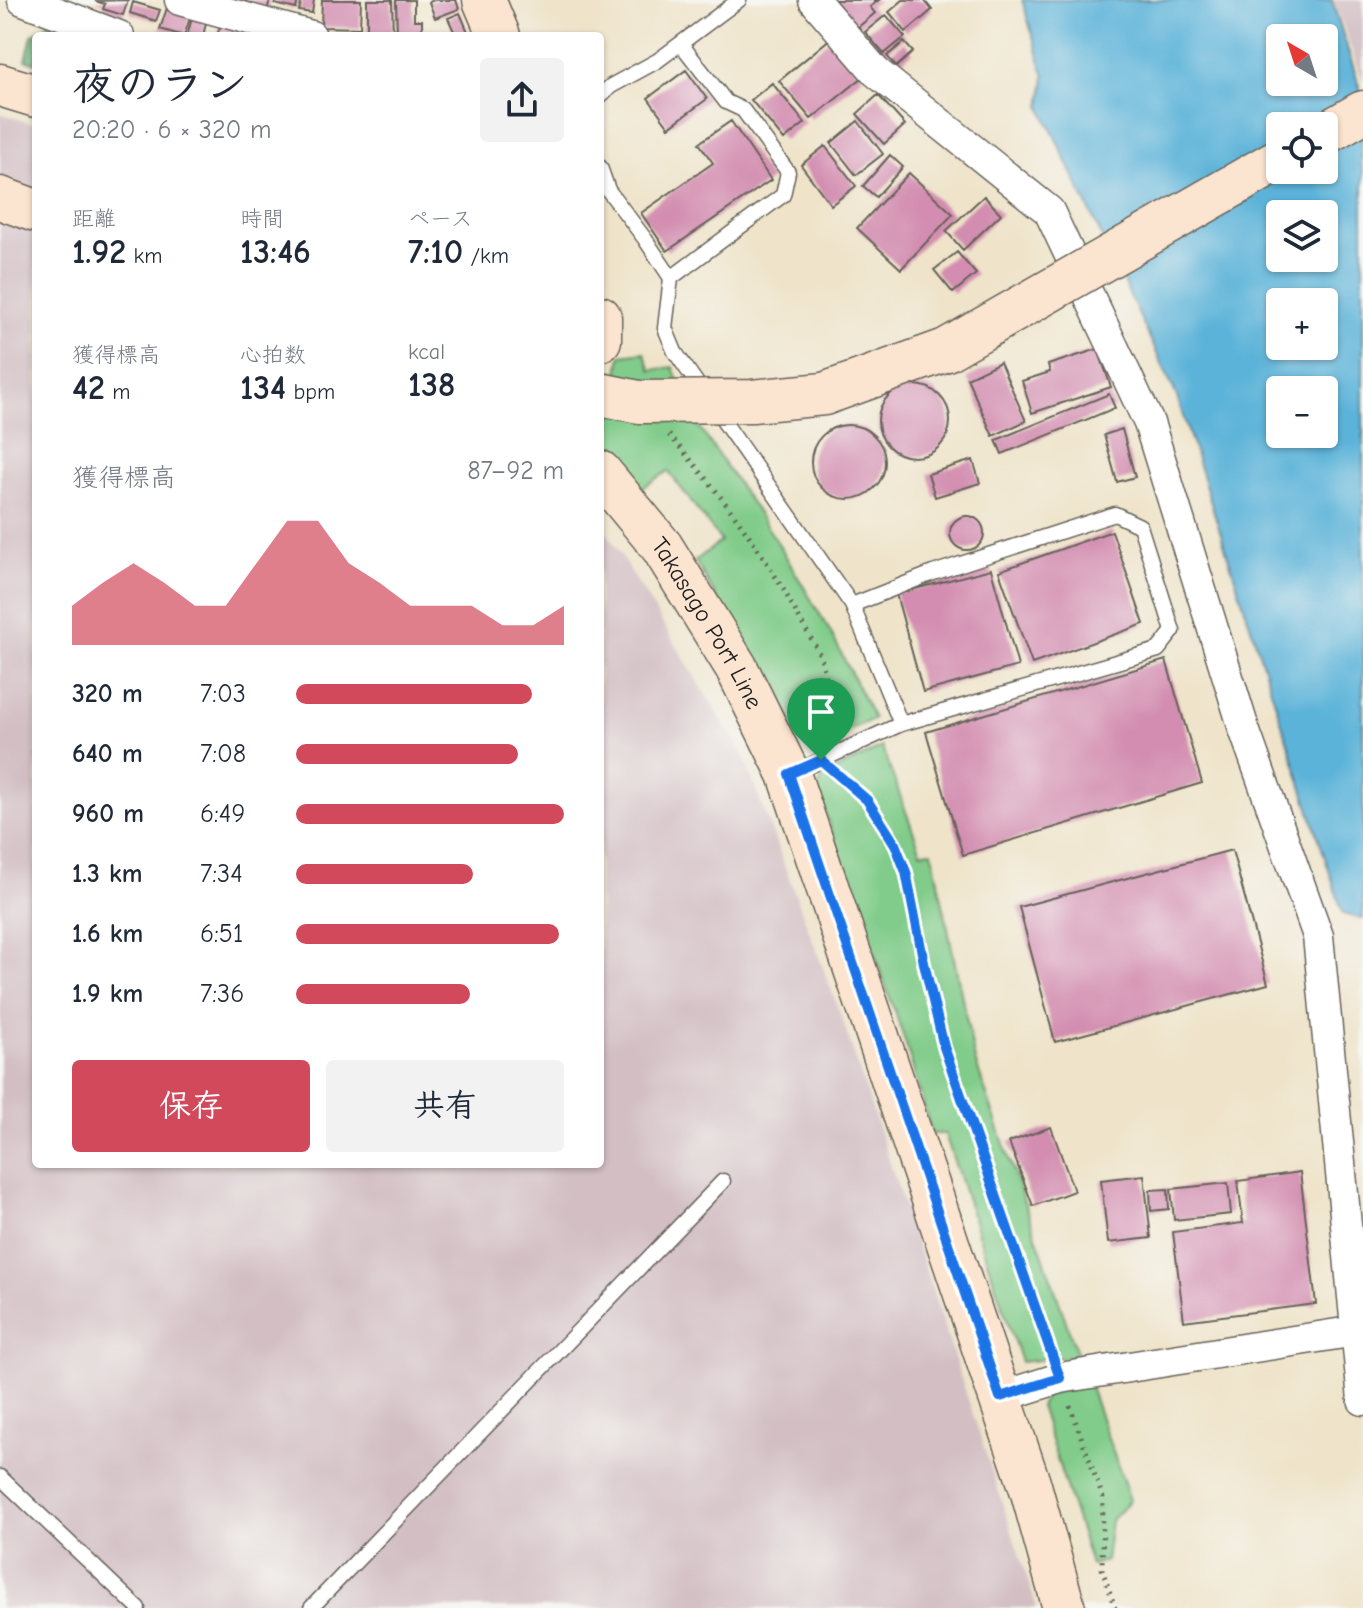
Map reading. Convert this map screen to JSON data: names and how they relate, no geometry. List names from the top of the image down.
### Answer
{
  "streets": {
    "main road": ["Takasago Port Line"]
  },
  "north": "top left",
  "page": {
    "map_buttons": ["+", "−"],
    "heading": ["夜のラン", "20:20 · 6 × 320 m"],
    "stats": [
      ["距離", "1.92 km"],
      ["時間", "13:46"],
      ["ペース", "7:10 /km"],
      ["獲得標高", "42 m"],
      ["心拍数", "134 bpm"],
      ["kcal", "138"]
    ],
    "chart": ["獲得標高", "87–92 m"],
    "list": [
      {
        "name": "320 m",
        "note": "7:03"
      },
      {
        "name": "640 m",
        "note": "7:08"
      },
      {
        "name": "960 m",
        "note": "6:49"
      },
      {
        "name": "1.3 km",
        "note": "7:34"
      },
      {
        "name": "1.6 km",
        "note": "6:51"
      },
      {
        "name": "1.9 km",
        "note": "7:36"
      }
    ],
    "buttons": ["保存", "共有"]
  }
}
